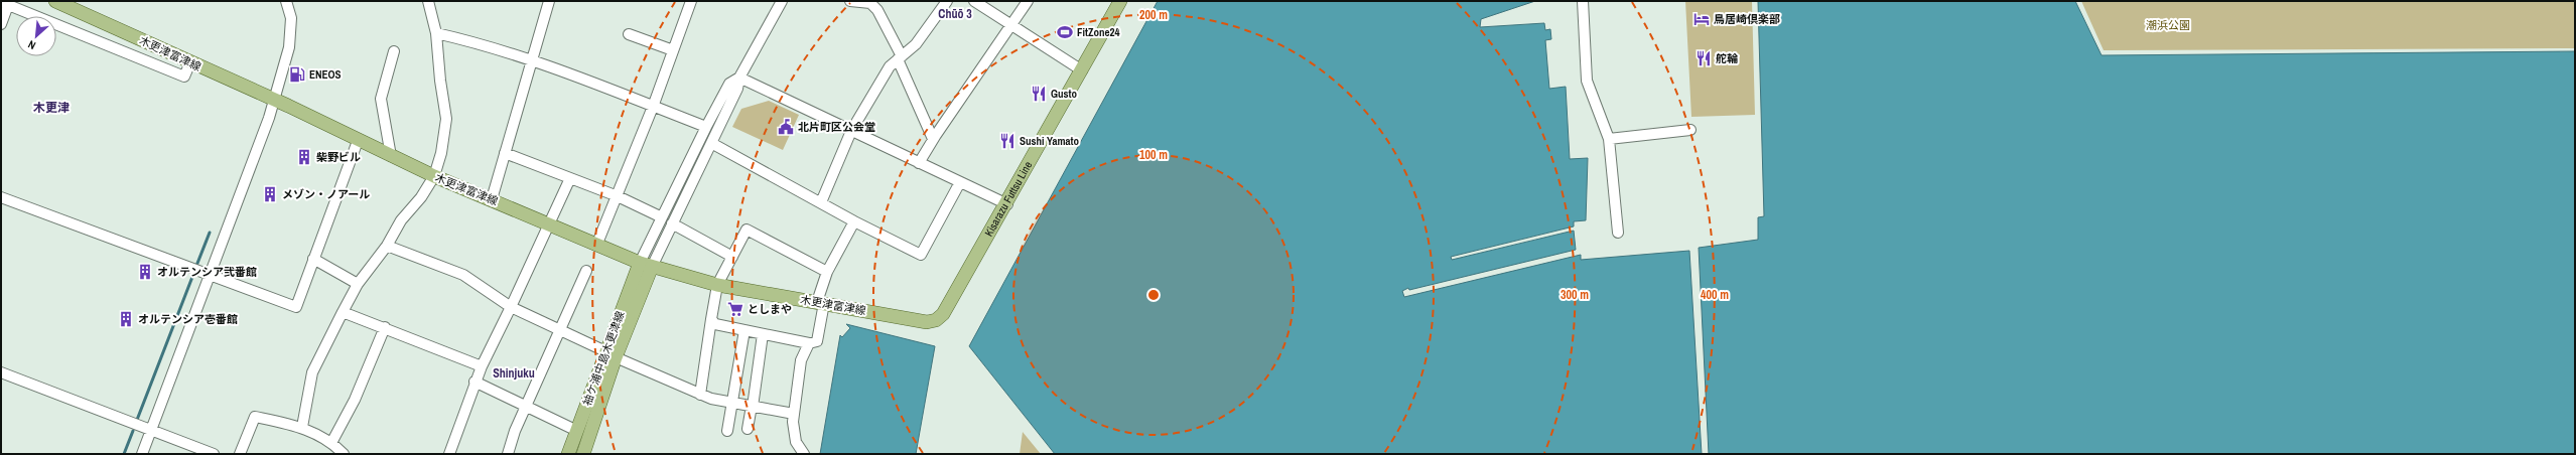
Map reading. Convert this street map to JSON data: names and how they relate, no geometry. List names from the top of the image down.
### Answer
{
  "streets": {
    "main road": ["木更津富津線", "Kisarazu Futtsu Line", "袖ケ浦中島木更津線"]
  },
  "crossings": [
    ["木更津富津線", "Kisarazu Futtsu Line"],
    ["木更津富津線", "袖ケ浦中島木更津線"]
  ],
  "districts": ["Chūō 3", "木更津", "Shinjuku"],
  "parks": ["潮浜公園"],
  "places": {
    "hotel": ["鳥居崎倶楽部"],
    "sports": ["FitZone24"],
    "restaurant": ["舵輪", "Gusto", "Sushi Yamato"],
    "fuel station": ["ENEOS"],
    "public building": ["北片町区公会堂"],
    "building": [
      "柴野ビル",
      "メゾン・ノアール",
      "オルテンシア弐番館",
      "オルテンシア壱番館"
    ],
    "supermarket": ["としまや"]
  },
  "north": "bottom left",
  "rings": [
    "200 m",
    "100 m",
    "300 m",
    "400 m"
  ]
}
